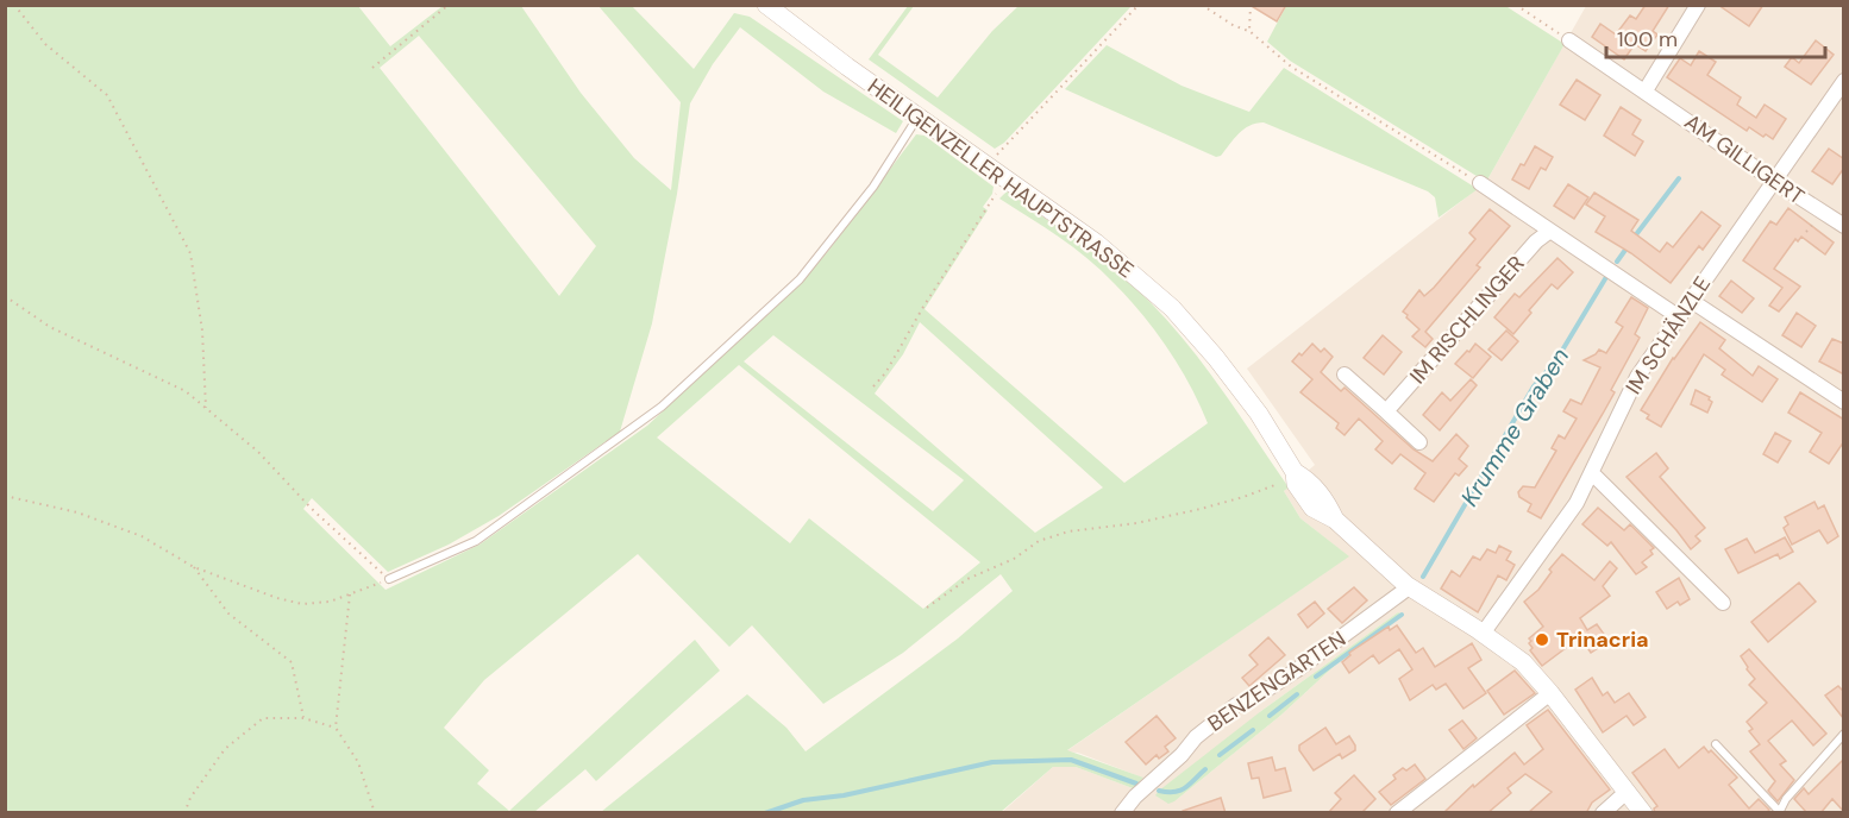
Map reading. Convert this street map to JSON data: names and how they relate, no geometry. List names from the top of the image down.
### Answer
{
  "streets": {
    "street": [
      "AM GILLIGERT",
      "HEILIGENZELLER HAUPTSTRASSE",
      "IM RISCHLINGER",
      "IM SCHÄNZLE",
      "BENZENGARTEN"
    ]
  },
  "crossings": [
    ["AM GILLIGERT", "IM SCHÄNZLE"],
    ["HEILIGENZELLER HAUPTSTRASSE", "IM SCHÄNZLE"],
    ["HEILIGENZELLER HAUPTSTRASSE", "BENZENGARTEN"]
  ],
  "water": ["Krumme Graben"],
  "places": ["Trinacria"],
  "scale_bar": "100 m"
}
